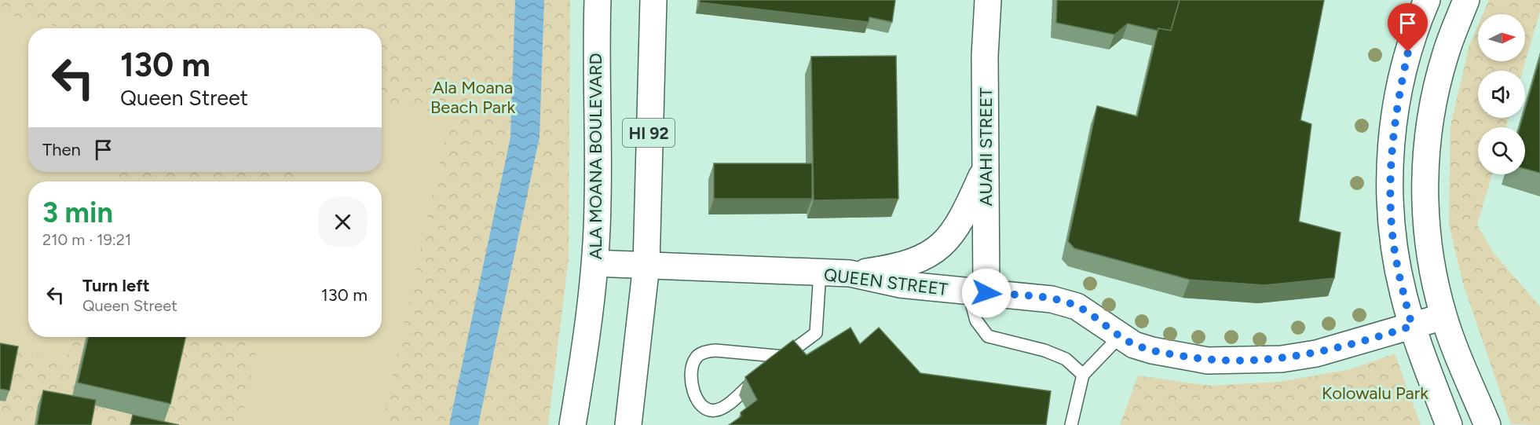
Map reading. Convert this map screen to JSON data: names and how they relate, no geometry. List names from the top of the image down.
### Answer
{
  "streets": {
    "street": [
      "HI 92",
      "AUAHI STREET",
      "ALA MOANA BOULEVARD",
      "QUEEN STREET"
    ]
  },
  "crossings": [
    ["HI 92", "QUEEN STREET"],
    ["AUAHI STREET", "QUEEN STREET"],
    ["ALA MOANA BOULEVARD", "QUEEN STREET"]
  ],
  "parks": ["Ala Moana Beach Park", "Kolowalu Park"],
  "north": "right",
  "page": {
    "turn": ["130 m", "Queen Street"],
    "then": "Then",
    "heading": ["3 min", "210 m · 19:21"],
    "list": [
      {
        "name": "Turn left",
        "note": "Queen Street",
        "value": "130 m"
      }
    ]
  }
}
